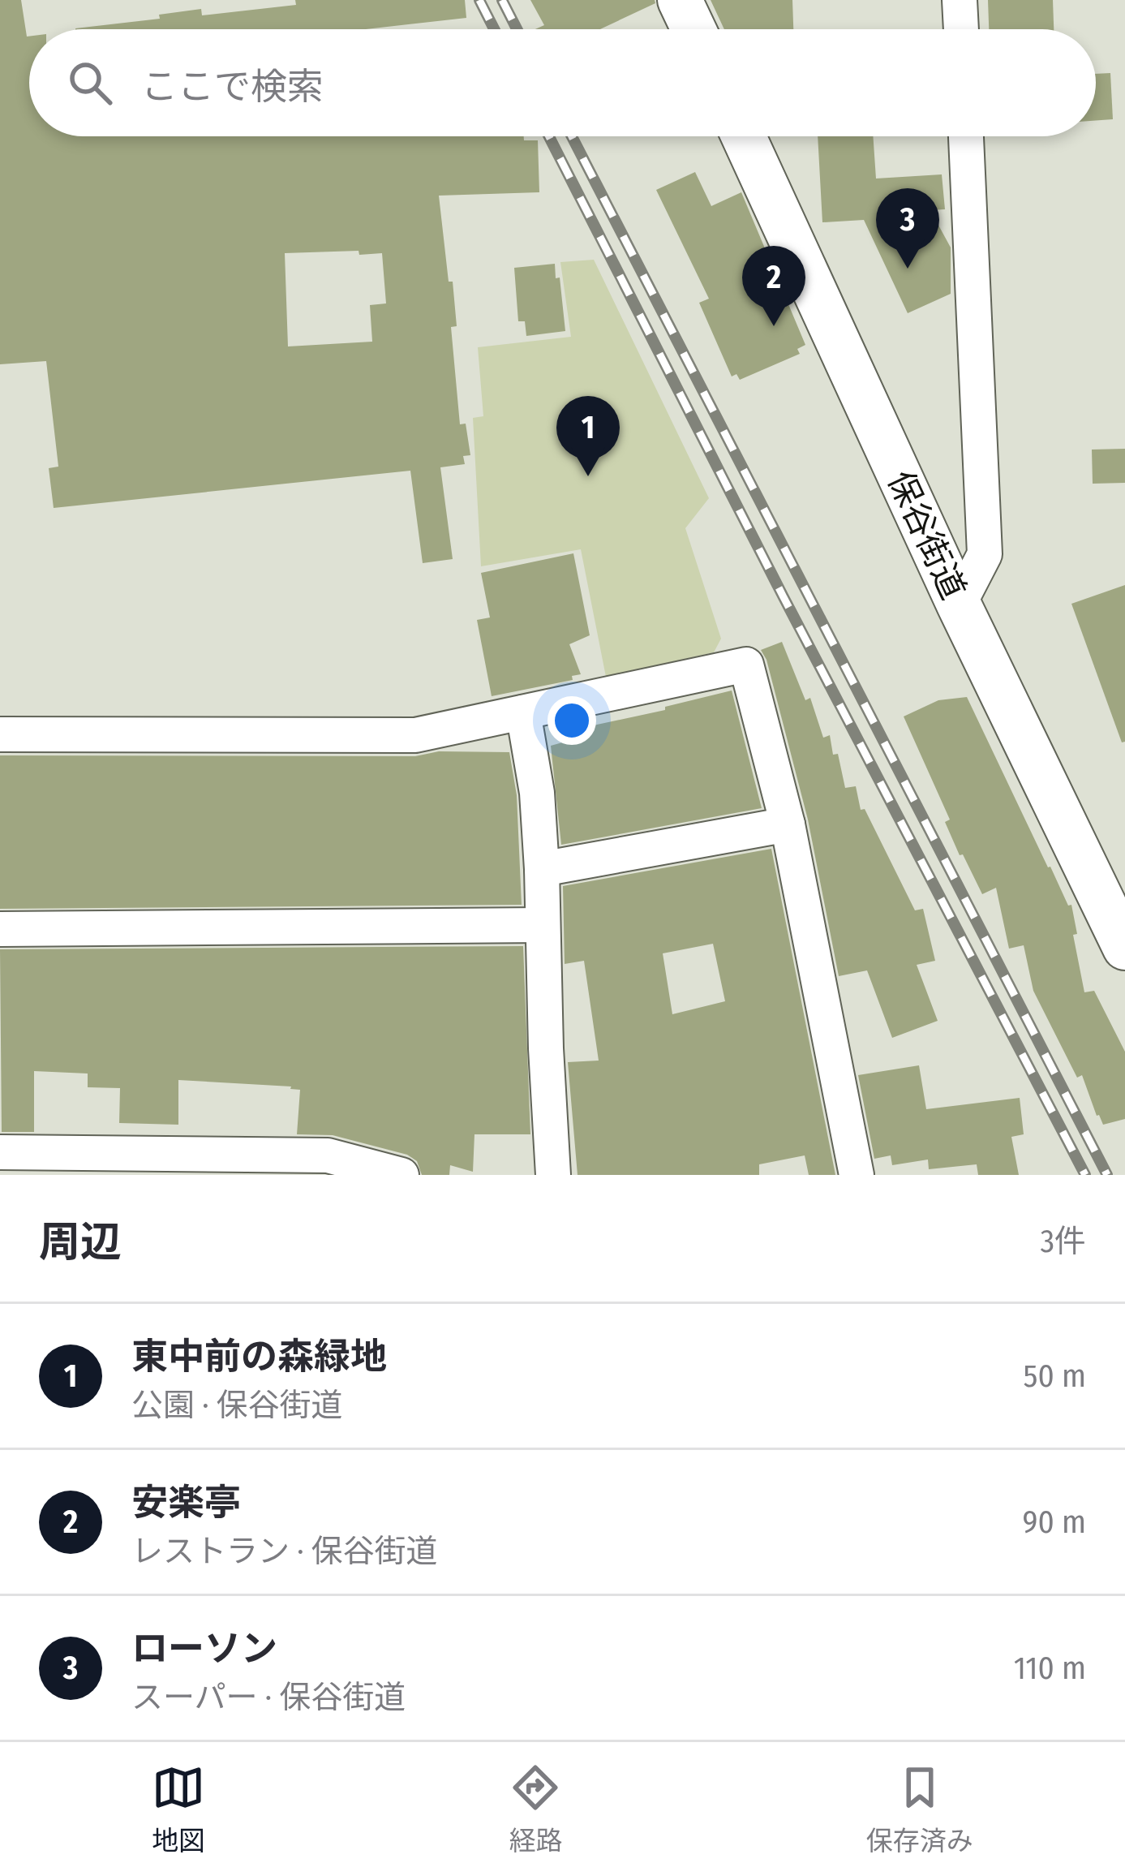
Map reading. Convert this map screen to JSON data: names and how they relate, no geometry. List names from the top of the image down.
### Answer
{
  "streets": {
    "main road": ["保谷街道"]
  },
  "page": {
    "search": "ここで検索",
    "pins": ["3", "2", "1"],
    "heading": ["周辺", "3件"],
    "list": [
      {
        "mark": "1",
        "name": "東中前の森緑地",
        "note": "公園 · 保谷街道",
        "value": "50 m"
      },
      {
        "mark": "2",
        "name": "安楽亭",
        "note": "レストラン · 保谷街道",
        "value": "90 m"
      },
      {
        "mark": "3",
        "name": "ローソン",
        "note": "スーパー · 保谷街道",
        "value": "110 m"
      }
    ],
    "nav": ["地図", "経路", "保存済み"]
  }
}
